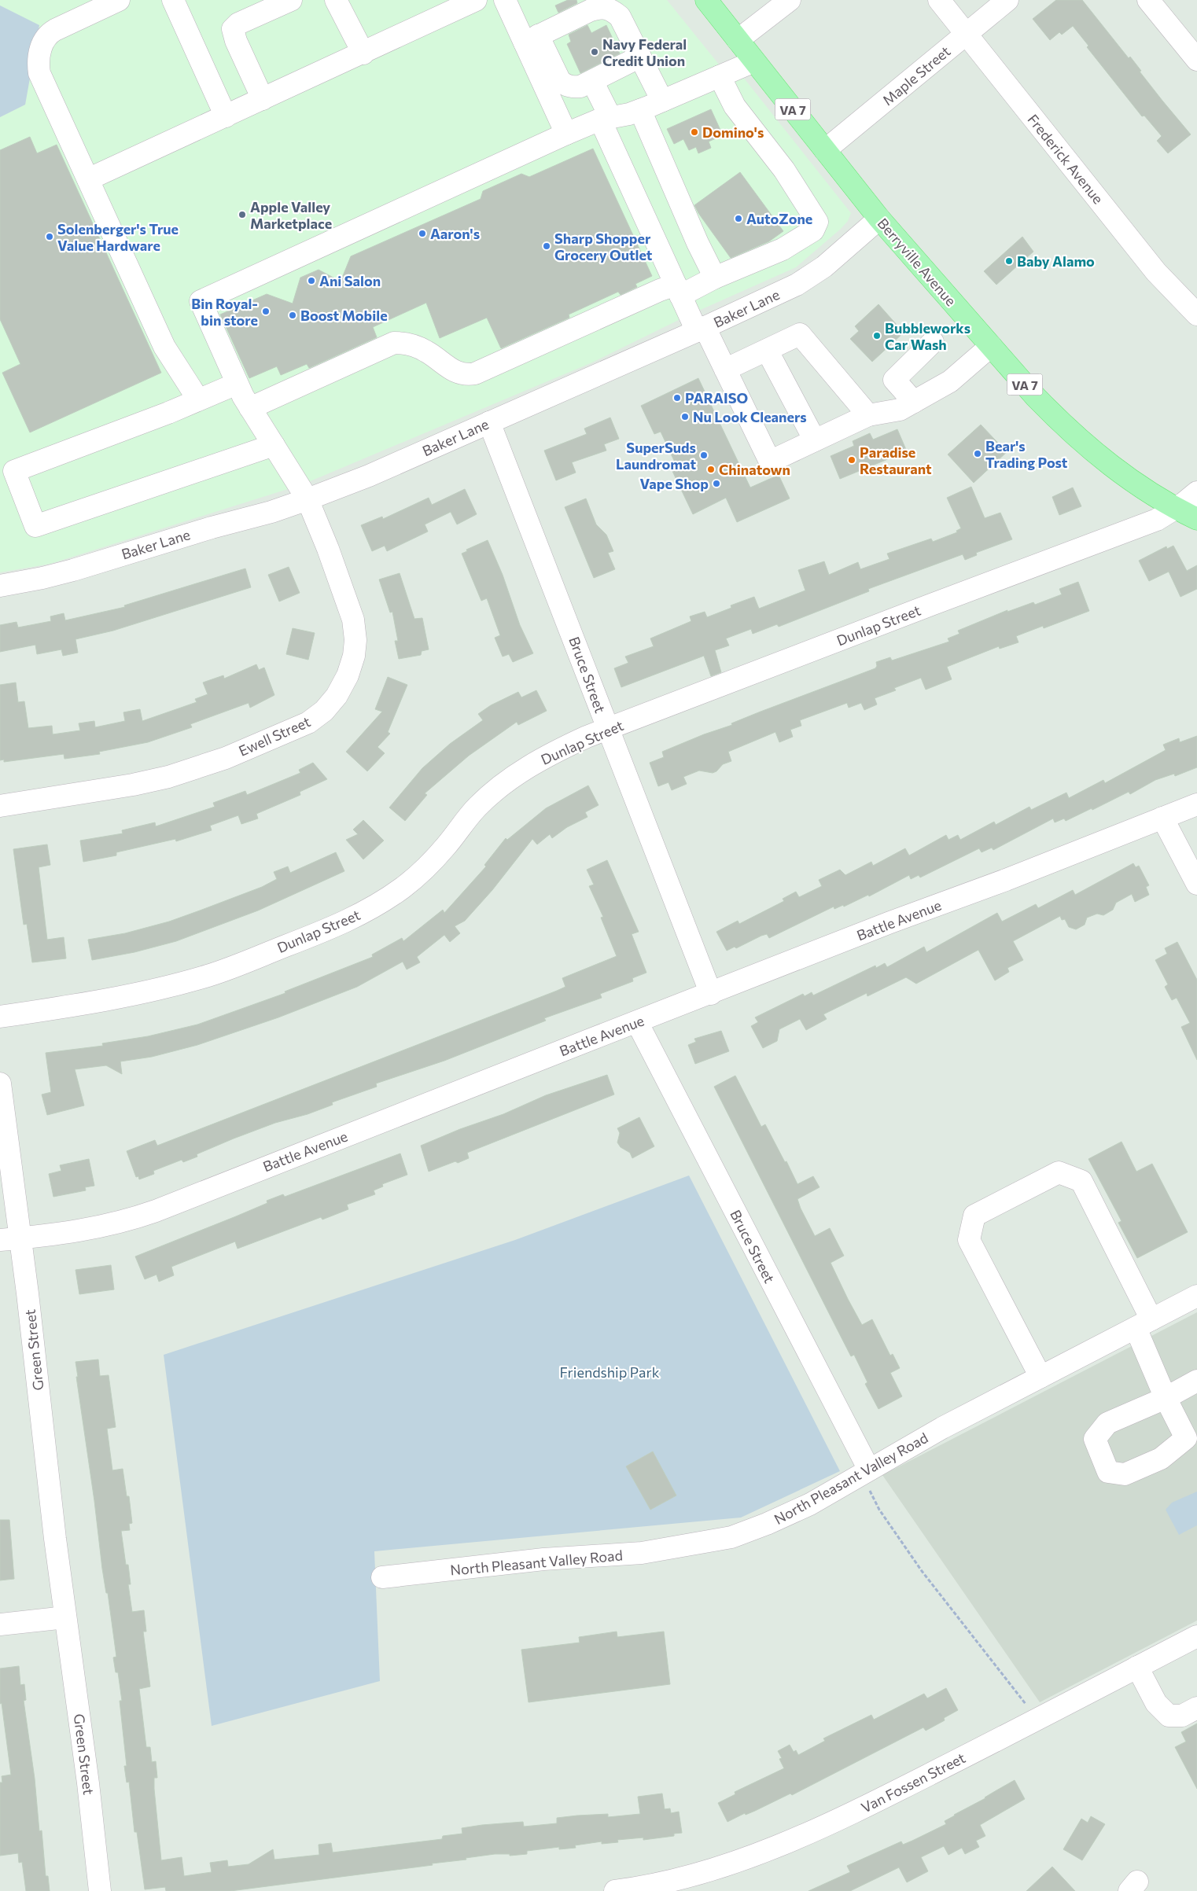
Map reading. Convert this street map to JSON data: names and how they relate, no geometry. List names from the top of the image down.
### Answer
{
  "streets": {
    "main road": ["VA 7", "Berryville Avenue"],
    "street": [
      "Maple Street",
      "Frederick Avenue",
      "Baker Lane",
      "Dunlap Street",
      "Bruce Street",
      "Ewell Street",
      "Battle Avenue",
      "Green Street",
      "North Pleasant Valley Road",
      "Van Fossen Street"
    ]
  },
  "crossings": [
    ["Maple Street", "Frederick Avenue"],
    ["Maple Street", "Berryville Avenue"],
    ["Berryville Avenue", "Baker Lane"],
    ["Berryville Avenue", "Dunlap Street"],
    ["Baker Lane", "Bruce Street"],
    ["Baker Lane", "Ewell Street"],
    ["Dunlap Street", "Bruce Street"],
    ["Bruce Street", "Battle Avenue"],
    ["Bruce Street", "North Pleasant Valley Road"],
    ["Battle Avenue", "Green Street"]
  ],
  "parks": ["Friendship Park"],
  "places": [
    "Navy Federal Credit Union",
    "Domino's",
    "Apple Valley Marketplace",
    "AutoZone",
    "Aaron's",
    "Solenberger's True Value Hardware",
    "Sharp Shopper Grocery Outlet",
    "Baby Alamo",
    "Ani Salon",
    "Bin Royal- bin store",
    "Boost Mobile",
    "Bubbleworks Car Wash",
    "PARAISO",
    "Nu Look Cleaners",
    "Bear's Trading Post",
    "SuperSuds Laundromat",
    "Paradise Restaurant",
    "Chinatown",
    "Vape Shop"
  ]
}
